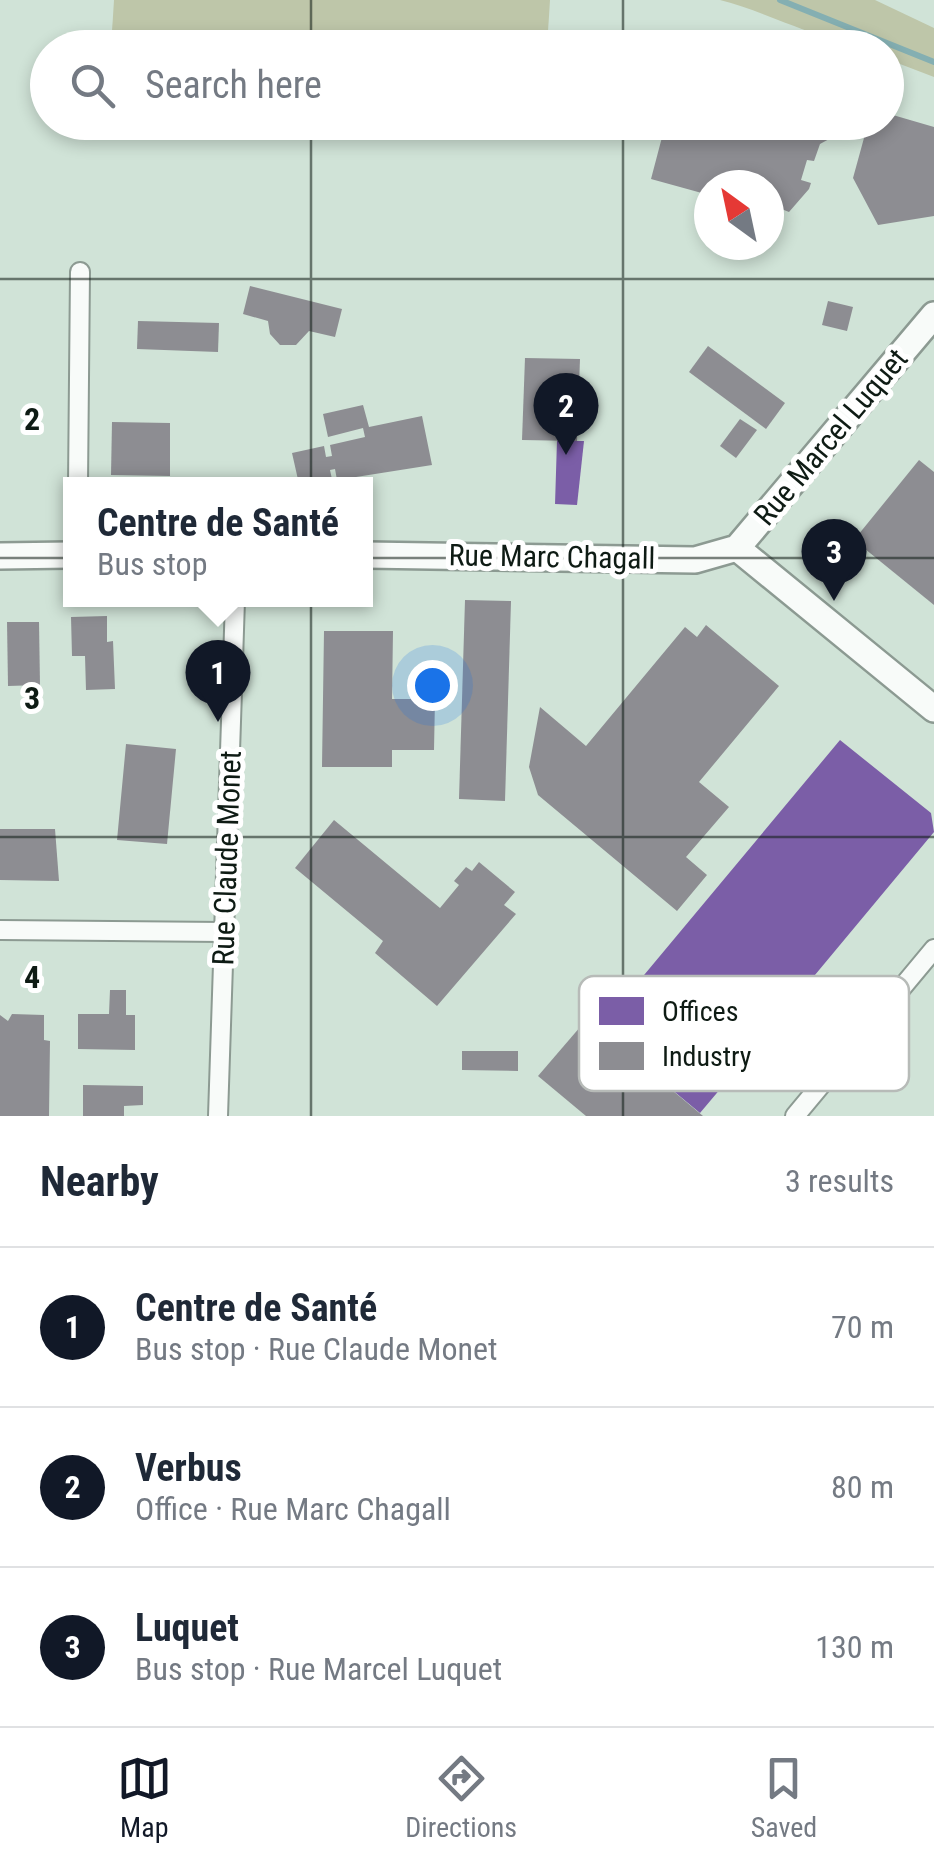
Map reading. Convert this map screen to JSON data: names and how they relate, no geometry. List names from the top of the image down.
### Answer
{
  "streets": {
    "street": ["Rue Marcel Luquet", "Rue Marc Chagall", "Rue Claude Monet"]
  },
  "crossings": [
    ["Rue Marcel Luquet", "Rue Marc Chagall"]
  ],
  "legend": ["Offices", "Industry"],
  "north": "top left",
  "page": {
    "search": "Search here",
    "pins": ["2", "3", "1"],
    "popup": ["Centre de Santé", "Bus stop"],
    "heading": ["Nearby", "3 results"],
    "list": [
      {
        "mark": "1",
        "name": "Centre de Santé",
        "note": "Bus stop · Rue Claude Monet",
        "value": "70 m"
      },
      {
        "mark": "2",
        "name": "Verbus",
        "note": "Office · Rue Marc Chagall",
        "value": "80 m"
      },
      {
        "mark": "3",
        "name": "Luquet",
        "note": "Bus stop · Rue Marcel Luquet",
        "value": "130 m"
      }
    ],
    "nav": ["Map", "Directions", "Saved"]
  },
  "grid": {
    "rows": ["2", "3", "4"]
  }
}
